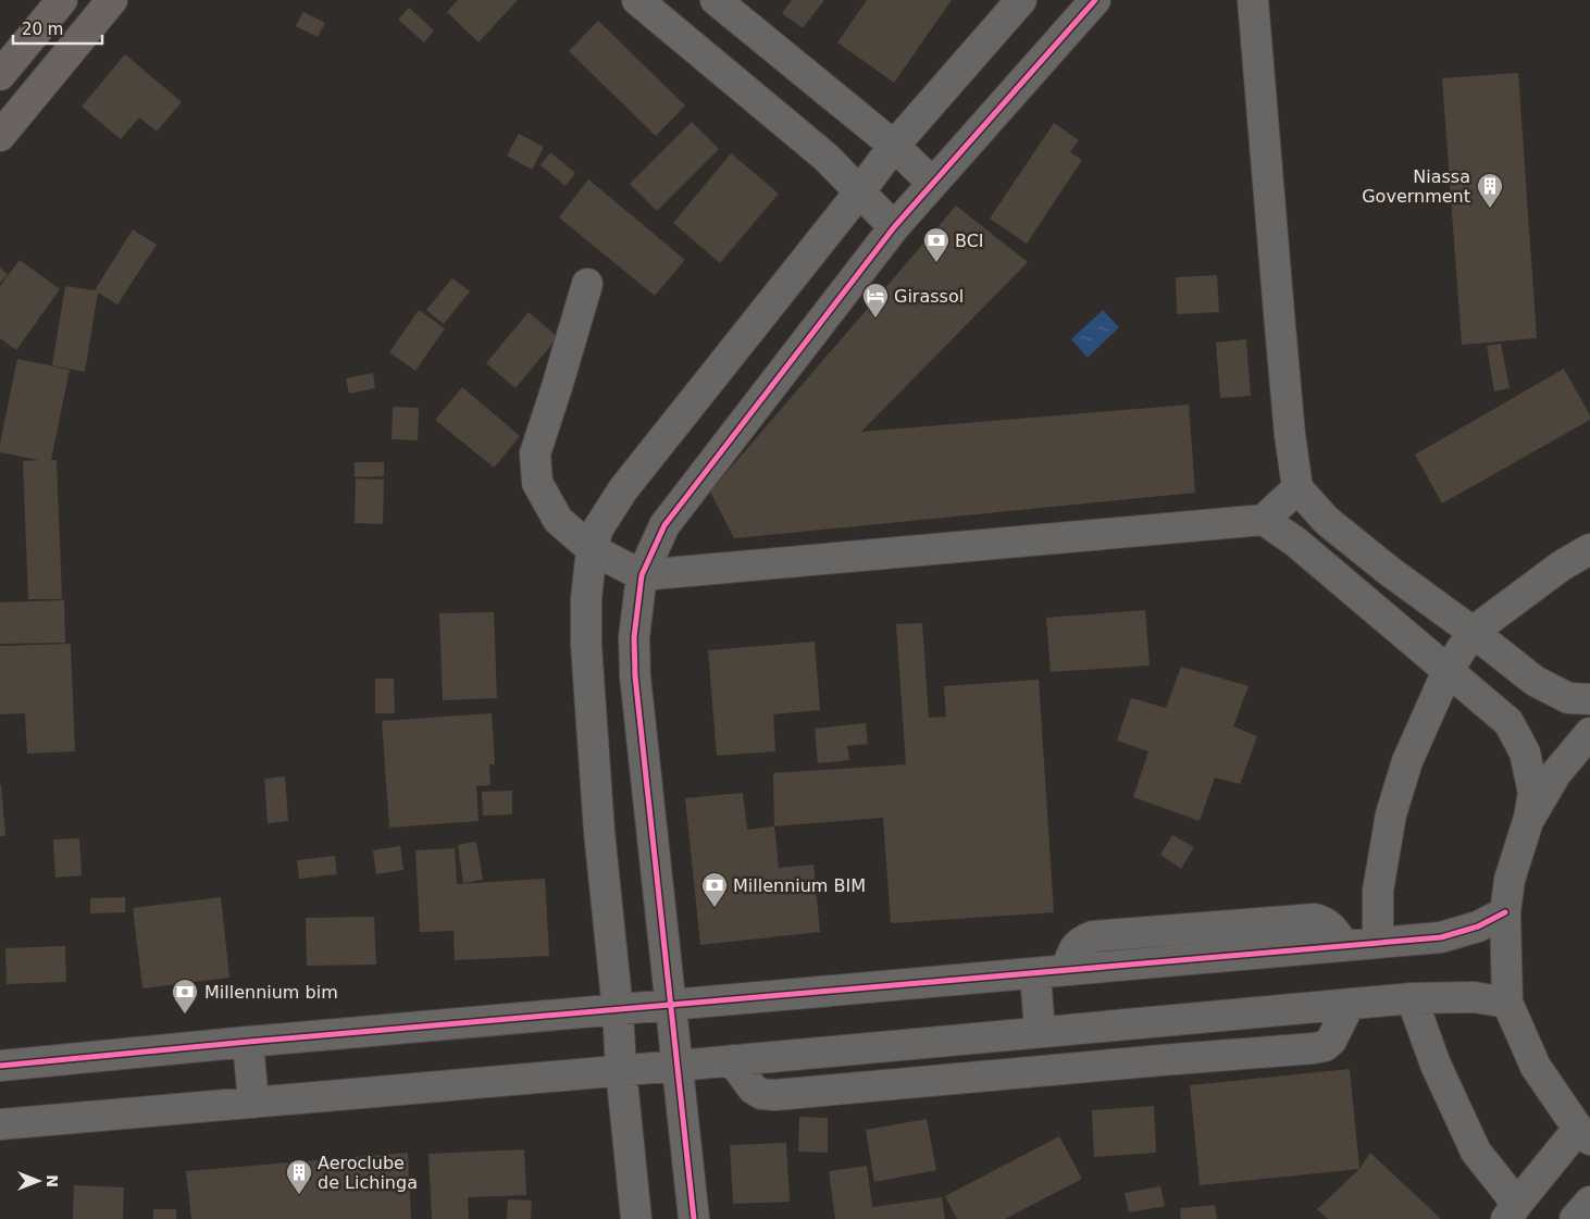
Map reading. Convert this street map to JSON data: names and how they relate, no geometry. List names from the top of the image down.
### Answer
{
  "places": {
    "building": ["Niassa Government", "Aeroclube de Lichinga"],
    "bank": ["BCI", "Millennium BIM", "Millennium bim"],
    "hotel": ["Girassol"]
  },
  "scale_bar": "20 m",
  "north": "right"
}
